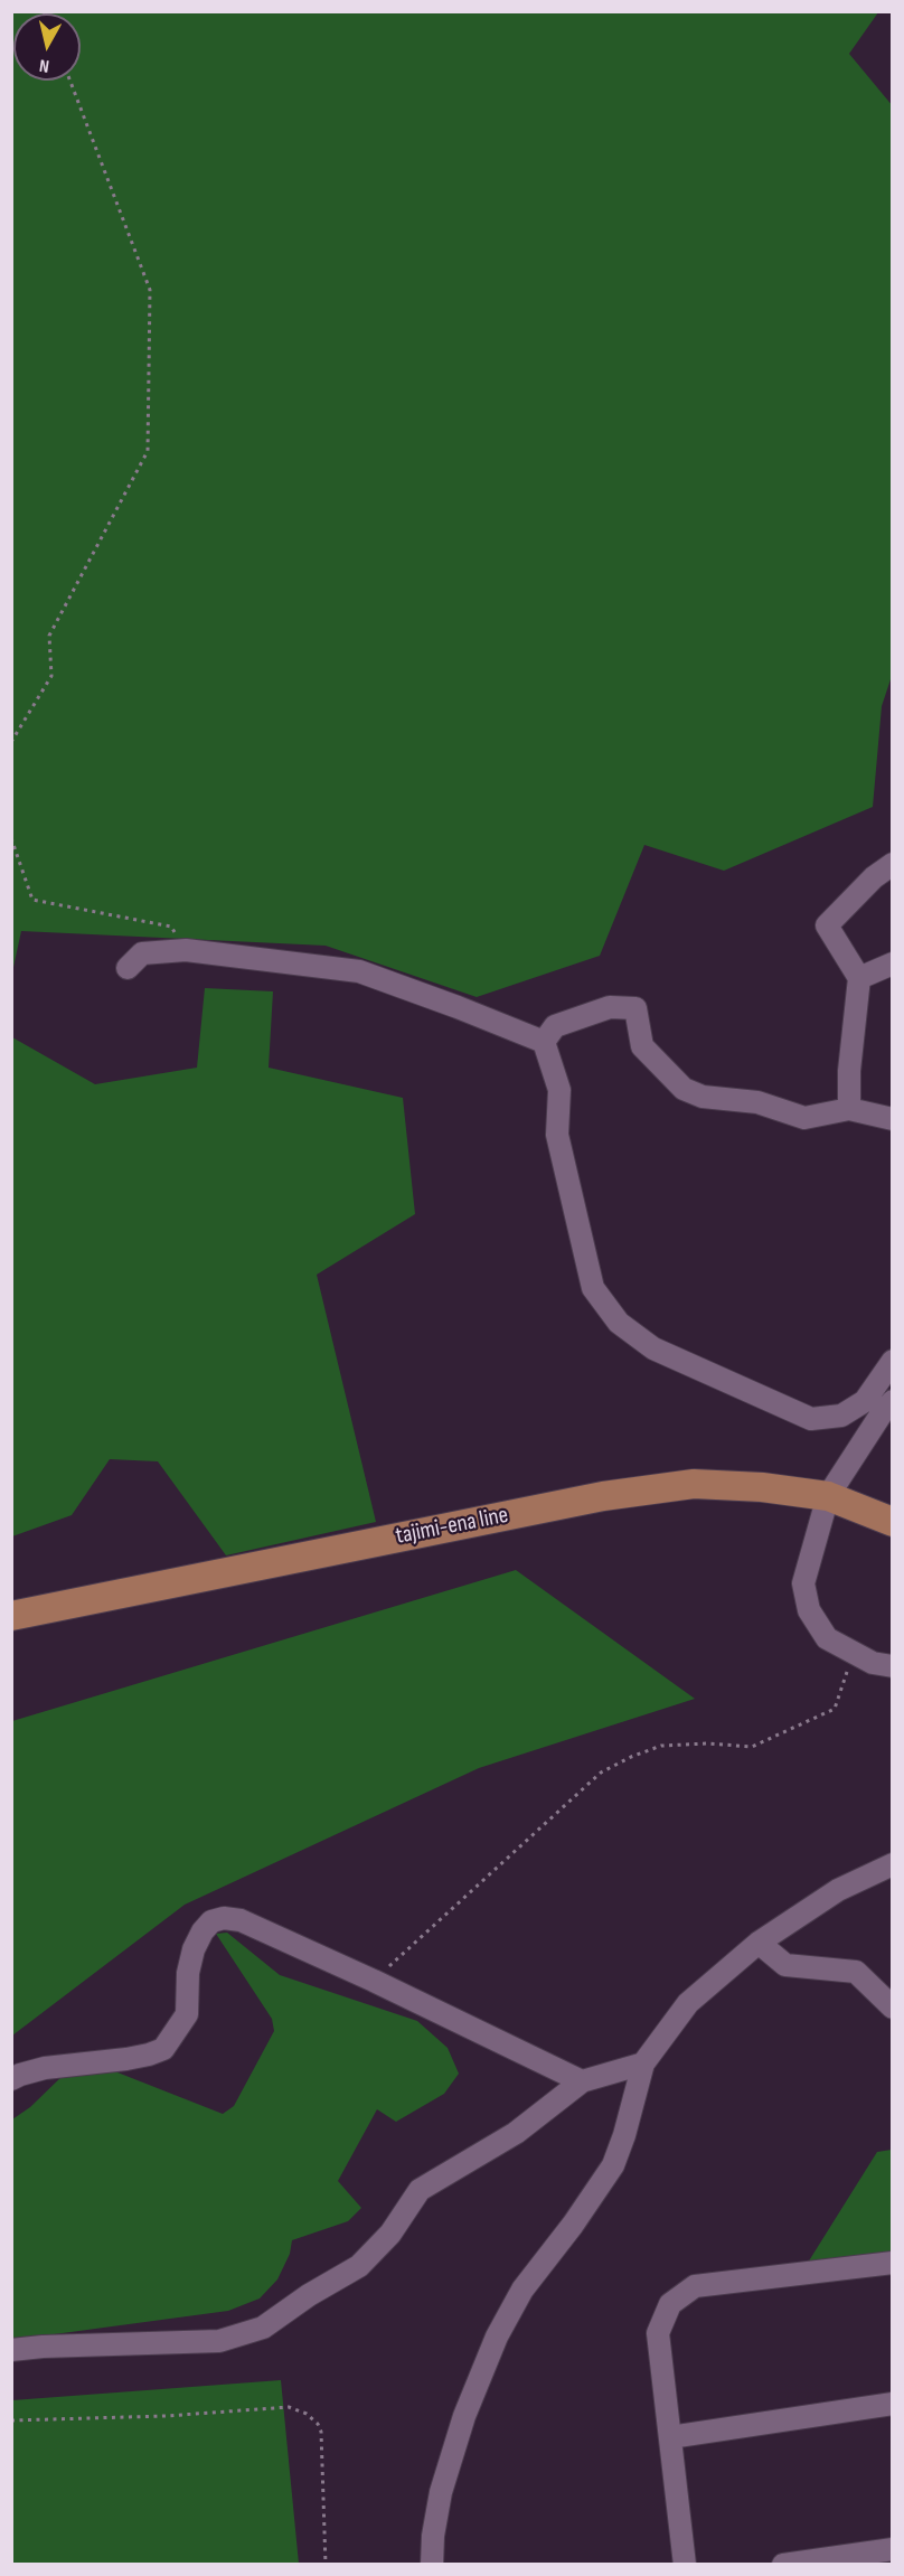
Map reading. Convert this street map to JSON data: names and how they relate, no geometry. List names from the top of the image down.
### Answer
{
  "streets": {
    "main road": ["tajimi-ena line"]
  },
  "north": "bottom"
}
